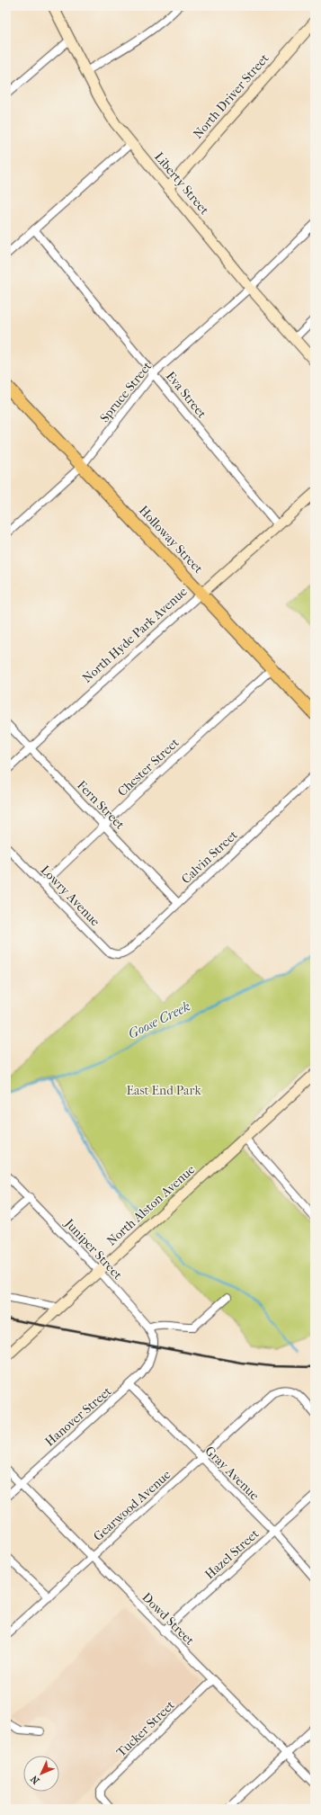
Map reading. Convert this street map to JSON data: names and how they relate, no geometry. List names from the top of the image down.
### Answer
{
  "streets": {
    "main road": ["Holloway Street"],
    "street": [
      "North Driver Street",
      "Liberty Street",
      "Spruce Street",
      "Eva Street",
      "North Hyde Park Avenue",
      "Chester Street",
      "Fern Street",
      "Calvin Street",
      "Lowry Avenue",
      "North Alston Avenue",
      "Juniper Street",
      "Hanover Street",
      "Gray Avenue",
      "Gearwood Avenue",
      "Hazel Street",
      "Dowd Street",
      "Tucker Street"
    ]
  },
  "crossings": [
    ["North Driver Street", "Liberty Street"],
    ["Liberty Street", "Spruce Street"],
    ["Spruce Street", "Eva Street"],
    ["Spruce Street", "Holloway Street"],
    ["Eva Street", "North Hyde Park Avenue"],
    ["Holloway Street", "North Hyde Park Avenue"],
    ["Holloway Street", "Chester Street"],
    ["North Hyde Park Avenue", "Fern Street"],
    ["Chester Street", "Fern Street"],
    ["Chester Street", "Lowry Avenue"],
    ["Fern Street", "Calvin Street"],
    ["Calvin Street", "Lowry Avenue"],
    ["North Alston Avenue", "Juniper Street"],
    ["Juniper Street", "Hanover Street"],
    ["Hanover Street", "Gray Avenue"],
    ["Hanover Street", "Dowd Street"],
    ["Gray Avenue", "Gearwood Avenue"],
    ["Gray Avenue", "Hazel Street"],
    ["Gearwood Avenue", "Dowd Street"],
    ["Hazel Street", "Dowd Street"],
    ["Dowd Street", "Tucker Street"]
  ],
  "water": ["Goose Creek"],
  "parks": ["East End Park"],
  "north": "bottom left"
}
